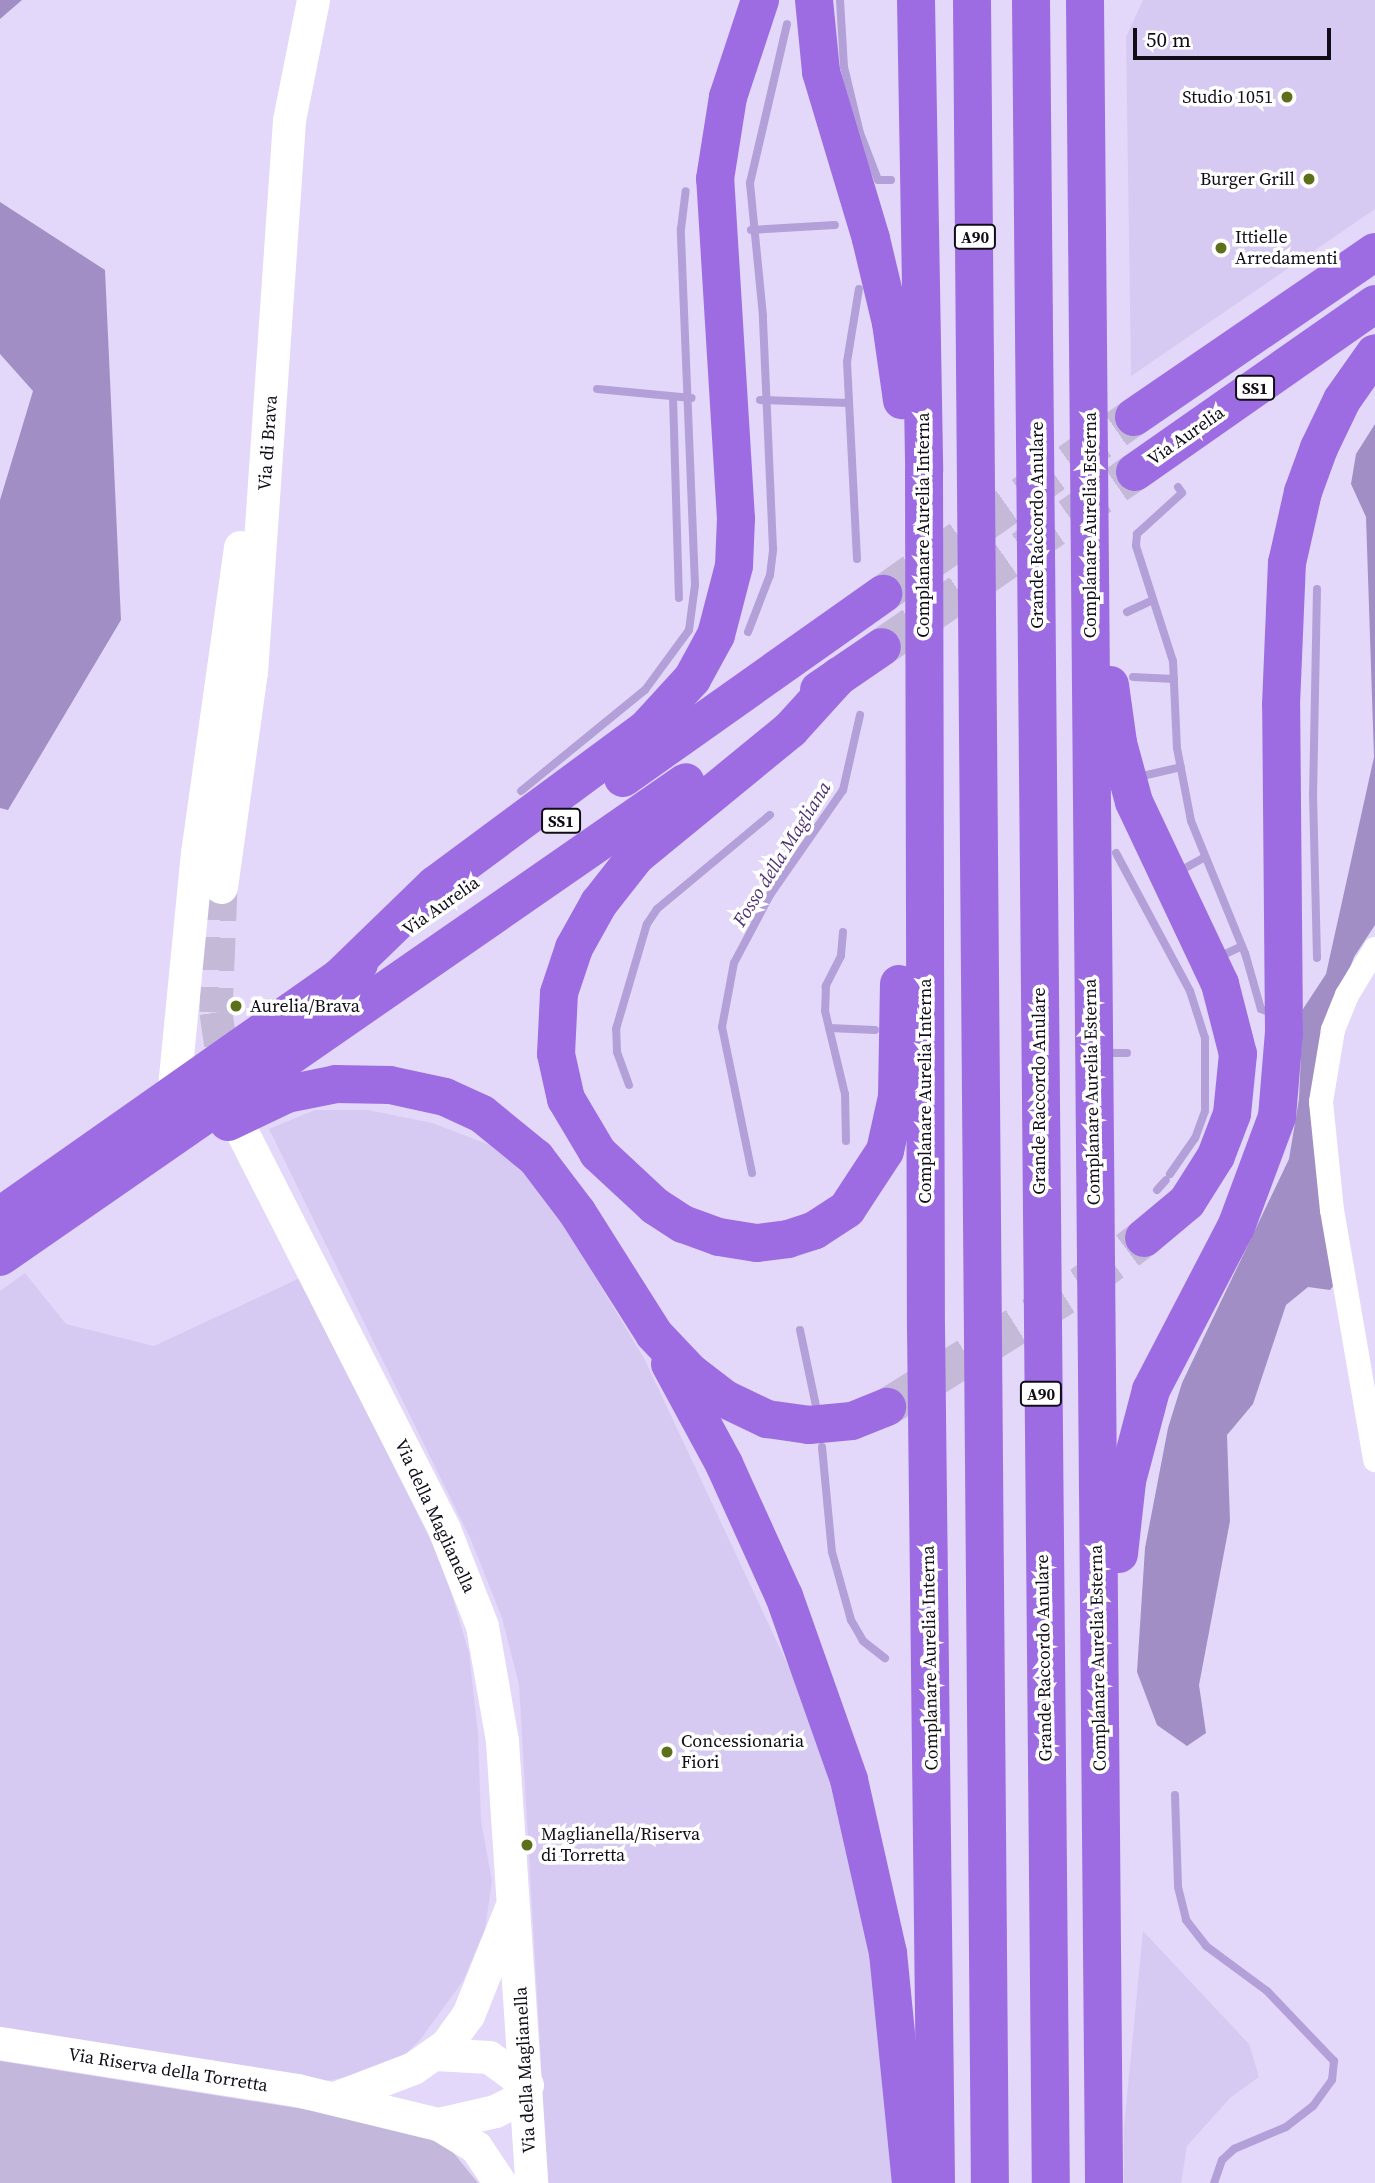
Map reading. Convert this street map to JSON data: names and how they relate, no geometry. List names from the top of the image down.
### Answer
{
  "streets": {
    "highway": [
      "A90",
      "SS1",
      "Via Aurelia",
      "Complanare Aurelia Interna",
      "Grande Raccordo Anulare",
      "Complanare Aurelia Esterna"
    ],
    "street": ["Via di Brava", "Via della Maglianella", "Via Riserva della Torretta"]
  },
  "crossings": [
    ["SS1", "Via Aurelia"]
  ],
  "water": ["Fosso della Magliana"],
  "places": [
    "Studio 1051",
    "Burger Grill",
    "Ittielle Arredamenti",
    "Aurelia/Brava",
    "Concessionaria Fiori",
    "Maglianella/Riserva di Torretta"
  ],
  "scale_bar": "50 m"
}
